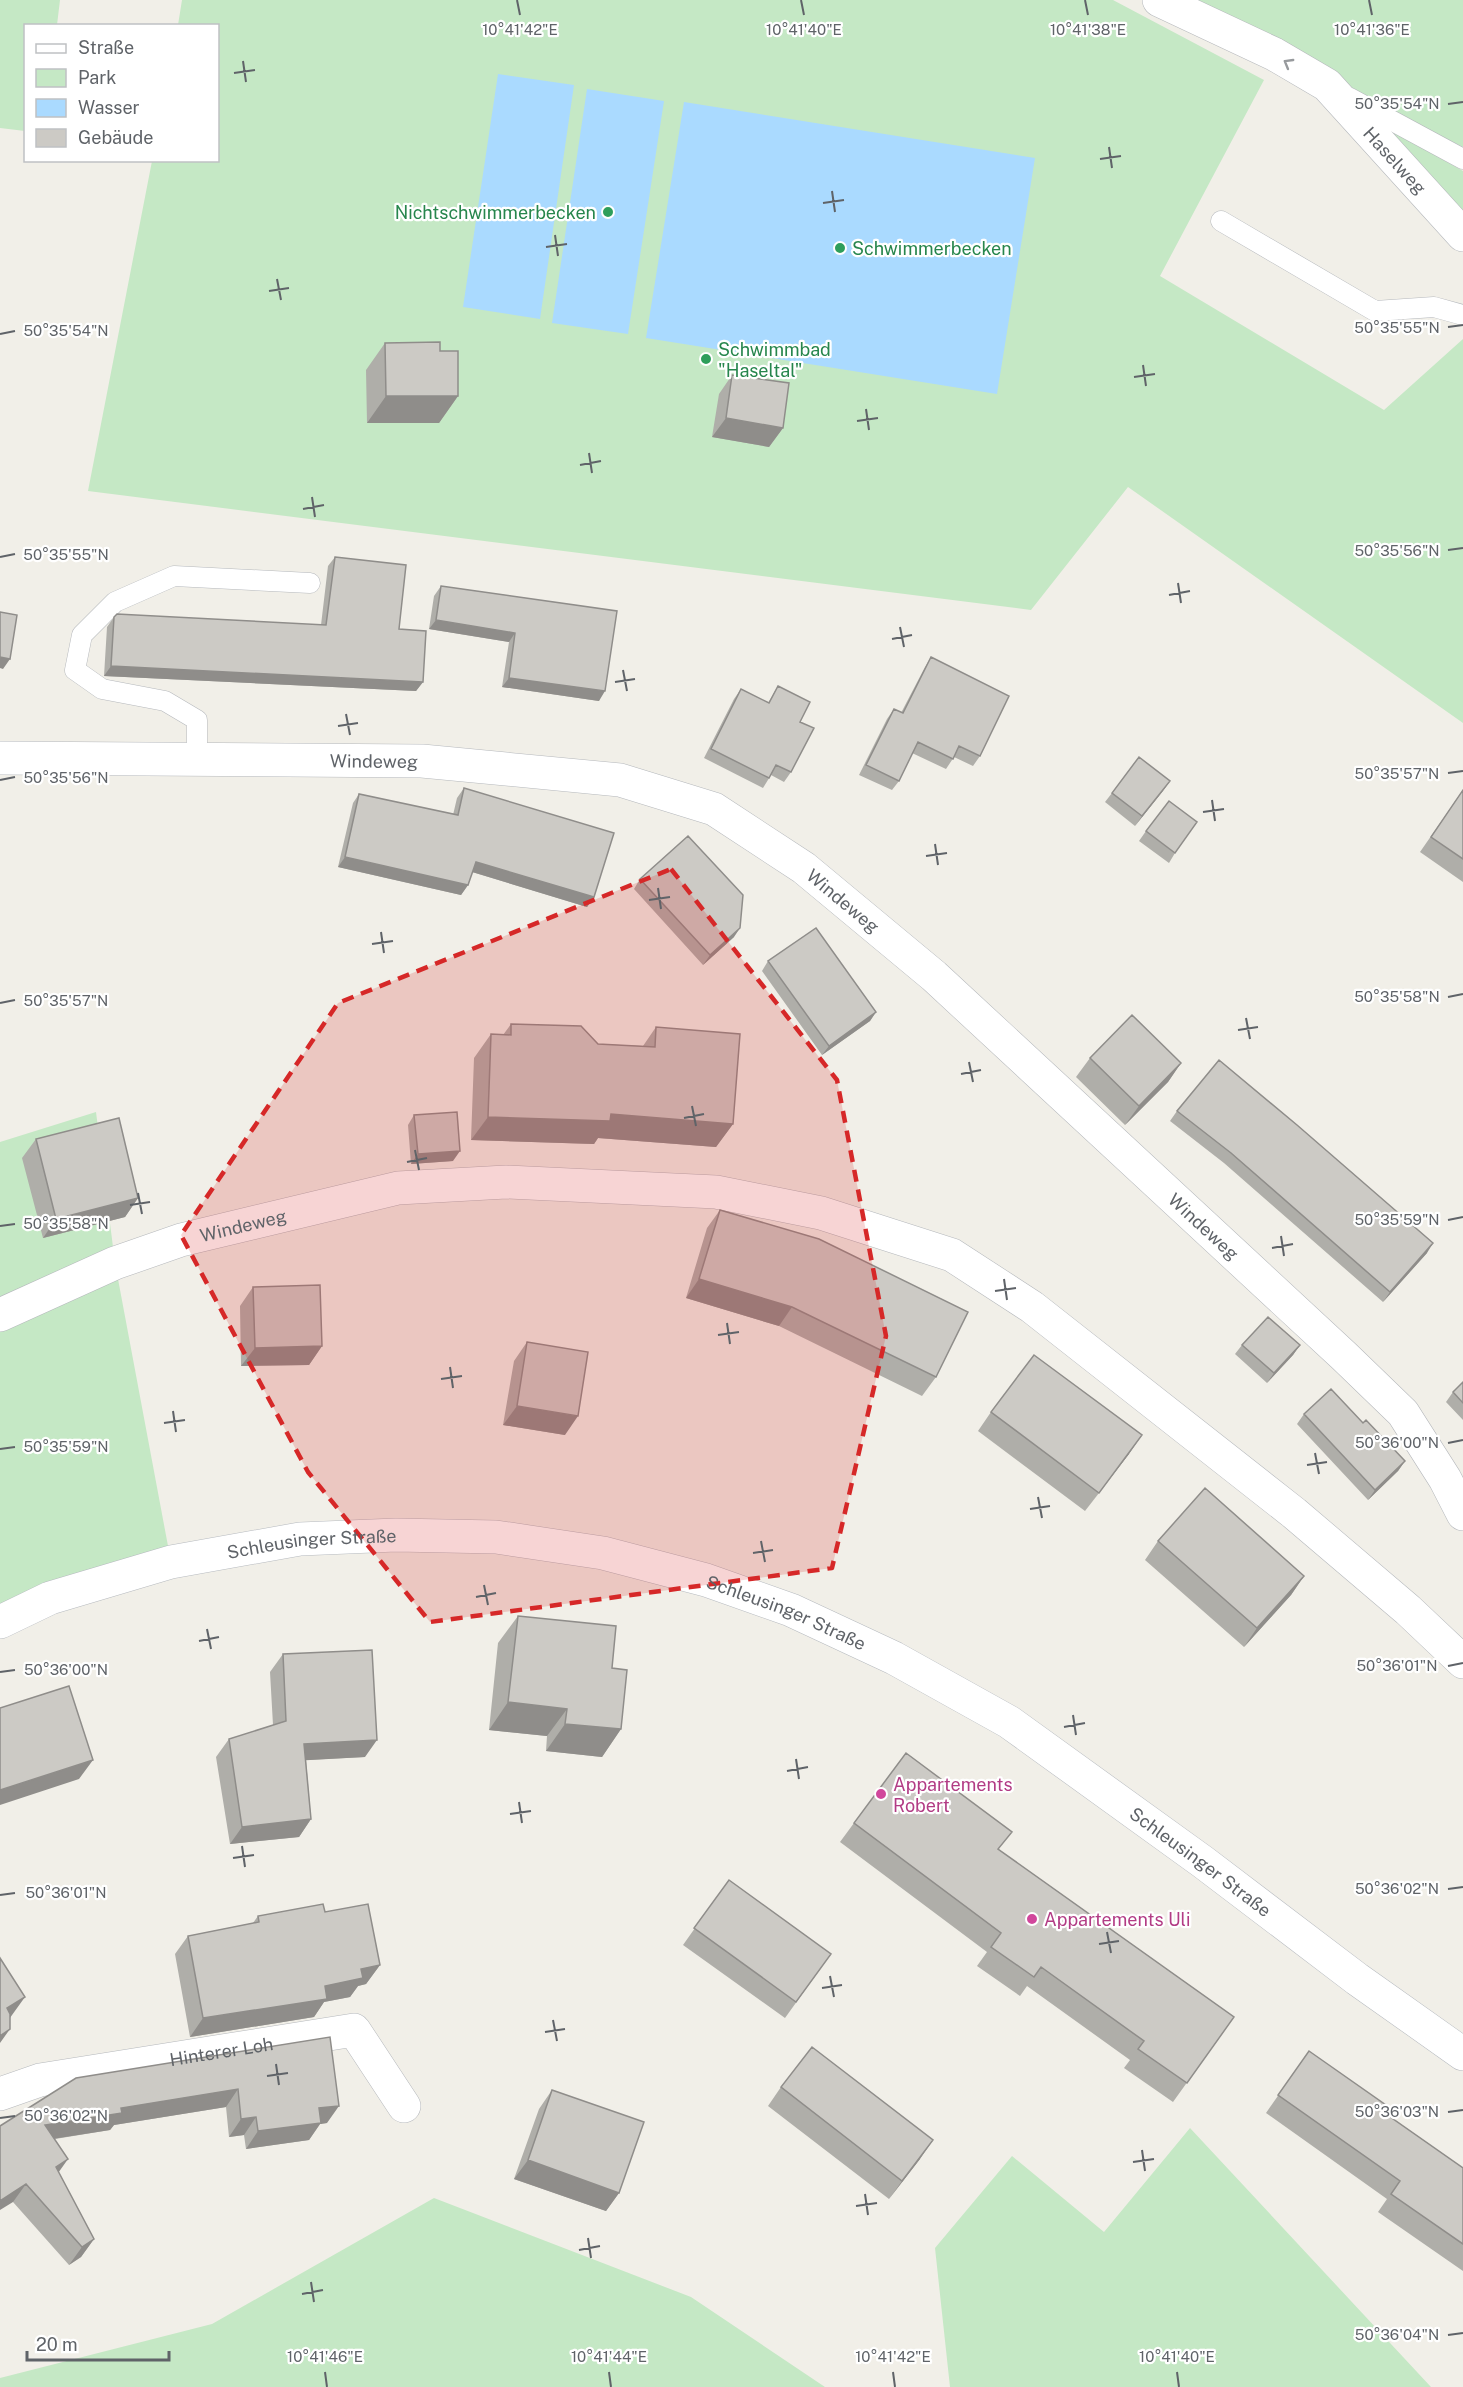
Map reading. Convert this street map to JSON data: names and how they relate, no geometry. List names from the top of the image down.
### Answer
{
  "streets": {
    "street": [
      "Haselweg",
      "Windeweg",
      "Schleusinger Straße",
      "Hinterer Loh"
    ]
  },
  "places": [
    "Nichtschwimmerbecken",
    "Schwimmerbecken",
    "Schwimmbad \"Haseltal\"",
    "Appartements Robert",
    "Appartements Uli"
  ],
  "legend": [
    "Straße",
    "Park",
    "Wasser",
    "Gebäude"
  ],
  "scale_bar": "20 m",
  "coordinates": [
    "10°41'38\"E",
    "10°41'36\"E",
    "10°41'42\"E",
    "10°41'40\"E",
    "50°35'54\"N",
    "50°35'55\"N",
    "50°35'56\"N",
    "50°35'57\"N",
    "50°35'58\"N",
    "50°35'59\"N",
    "50°36'00\"N",
    "50°36'01\"N",
    "50°36'02\"N",
    "50°36'03\"N",
    "50°36'04\"N",
    "10°41'46\"E",
    "10°41'44\"E"
  ]
}
